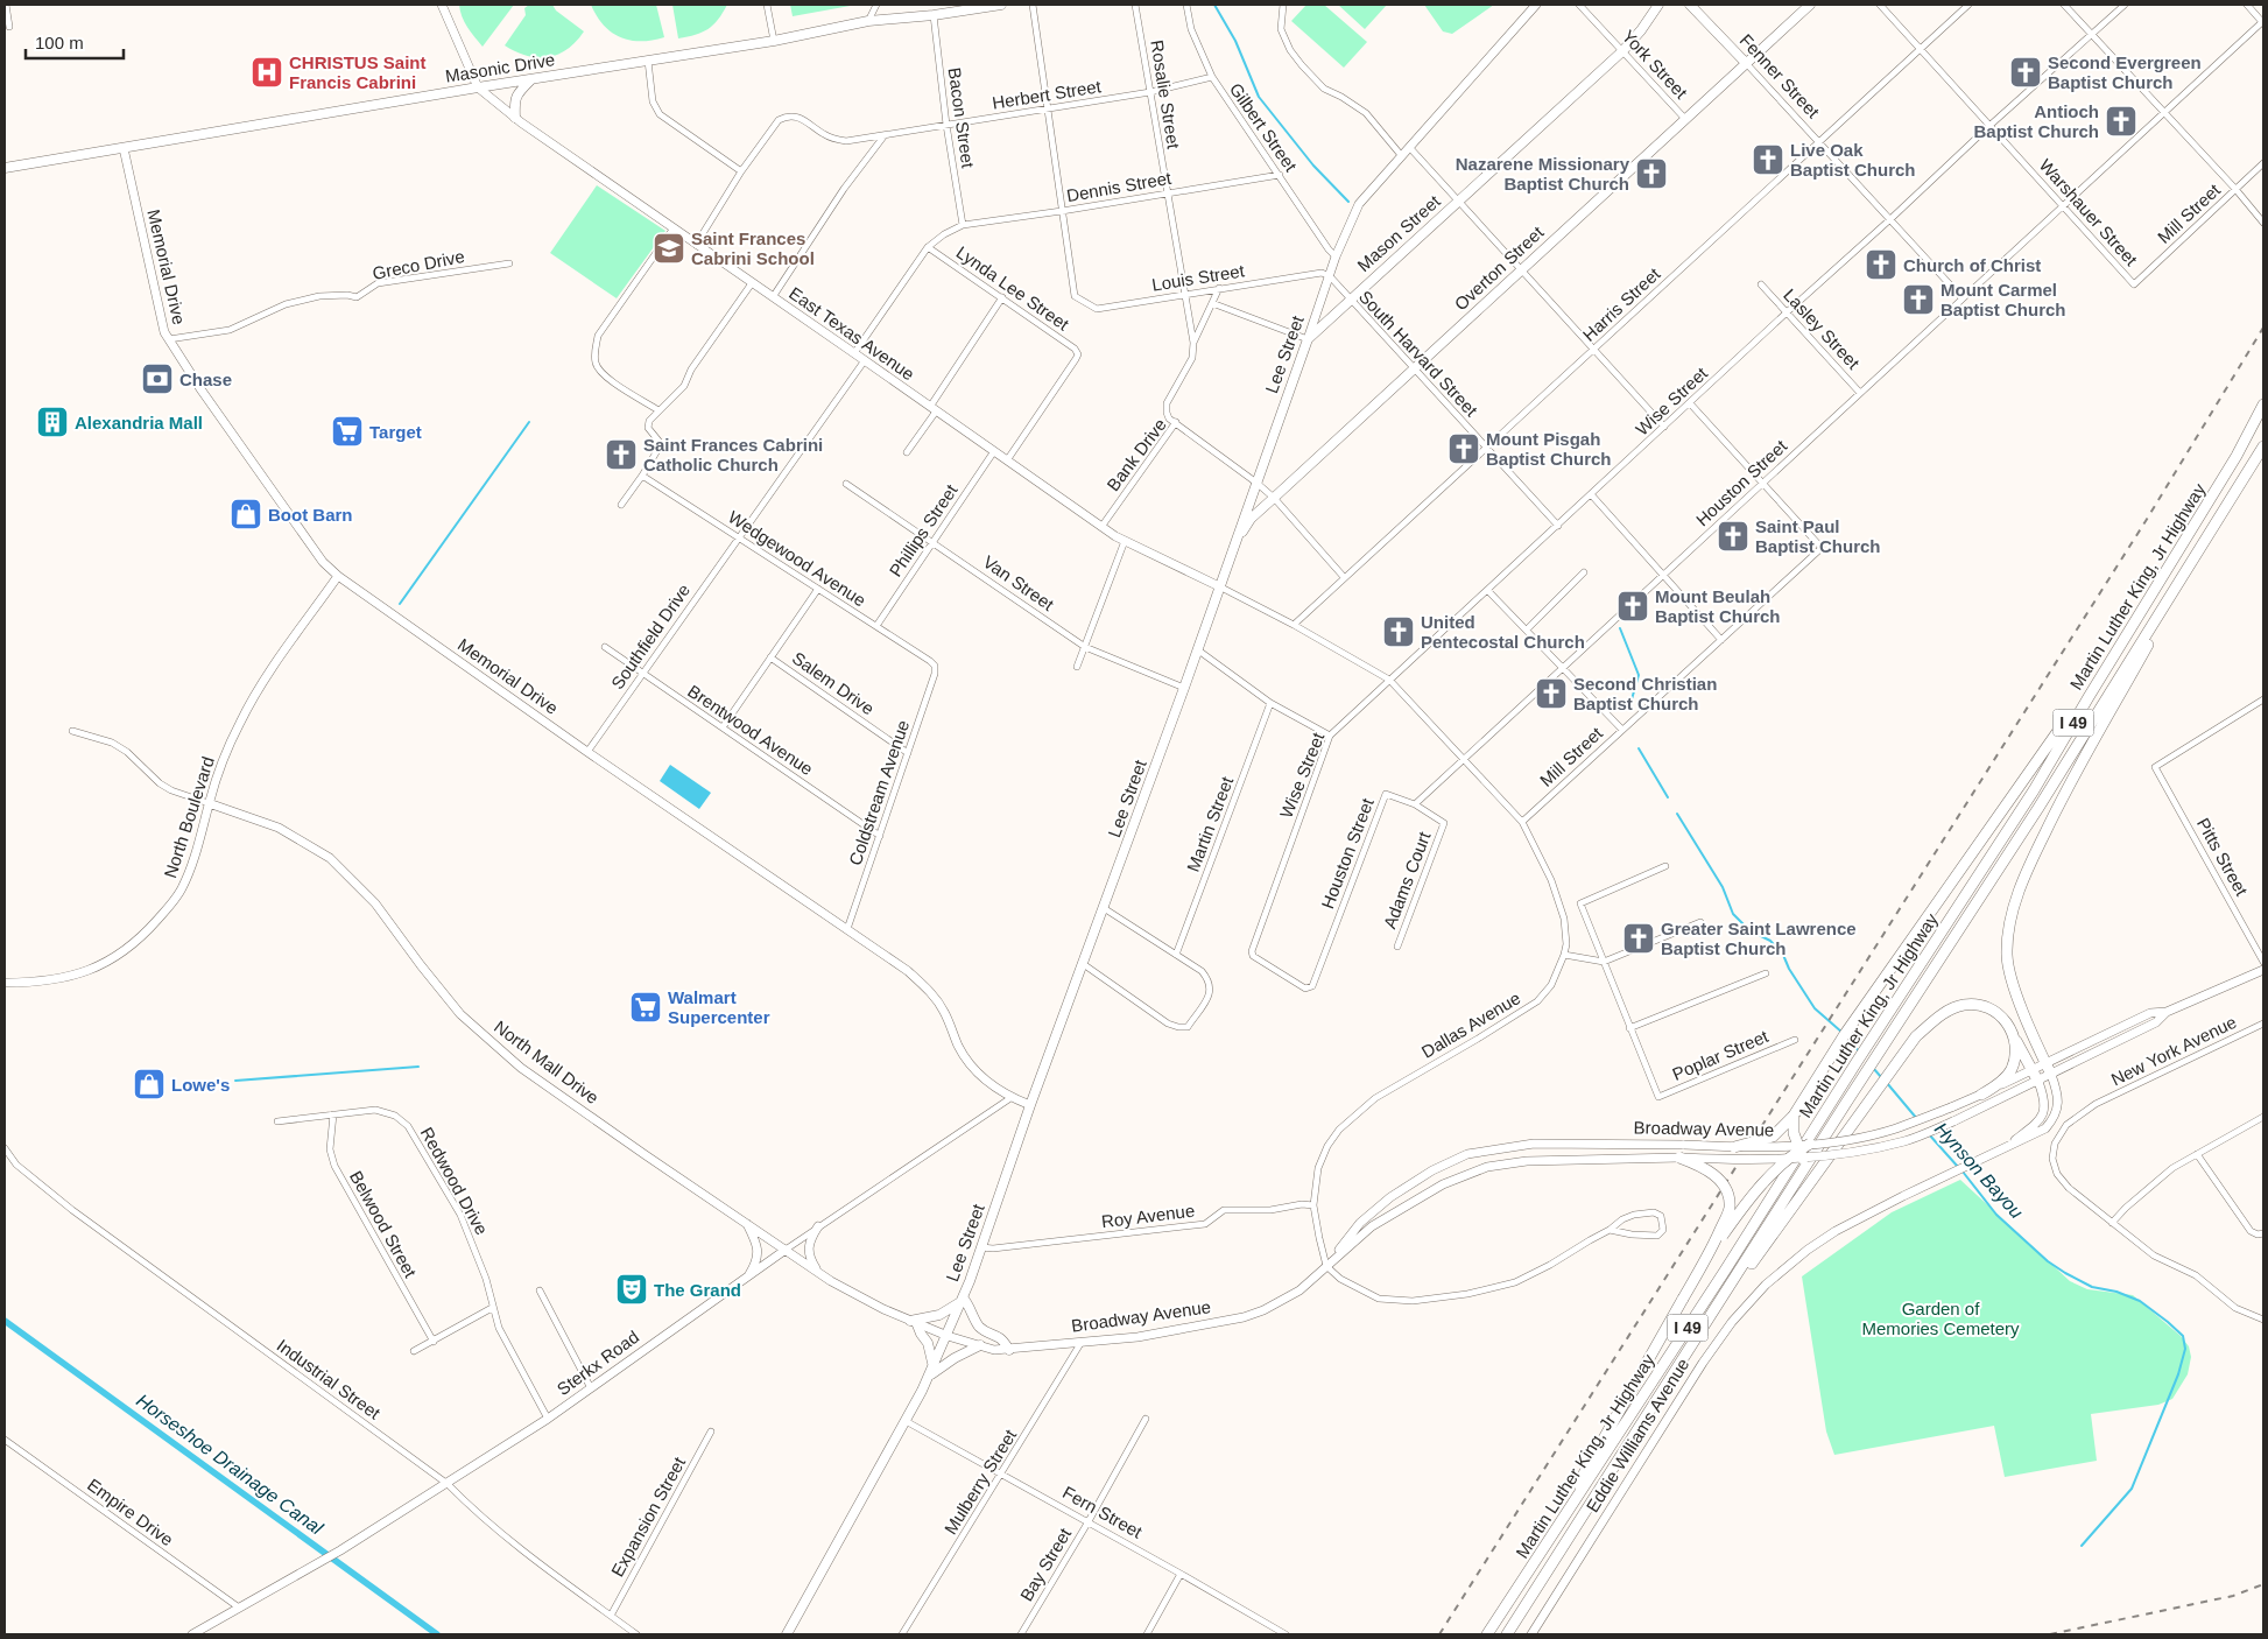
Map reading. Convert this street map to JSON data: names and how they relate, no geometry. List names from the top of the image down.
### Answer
{
  "streets": {
    "highway": ["Martin Luther King, Jr Highway", "I 49"],
    "main road": [
      "Masonic Drive",
      "Fenner Street",
      "Mason Street",
      "Overton Street",
      "Lee Street"
    ],
    "street": [
      "York Street",
      "Herbert Street",
      "Rosalie Street",
      "Bacon Street",
      "Gilbert Street",
      "Dennis Street",
      "Warshauer Street",
      "Mill Street",
      "Greco Drive",
      "Memorial Drive",
      "Louis Street",
      "Lynda Lee Street",
      "Harris Street",
      "Lasley Street",
      "East Texas Avenue",
      "South Harvard Street",
      "Wise Street",
      "Bank Drive",
      "Houston Street",
      "Phillips Street",
      "Wedgewood Avenue",
      "Van Street",
      "Southfield Drive",
      "Salem Drive",
      "Brentwood Avenue",
      "Coldstream Avenue",
      "North Boulevard",
      "Martin Street",
      "Pitts Street",
      "Adams Court",
      "Dallas Avenue",
      "New York Avenue",
      "Poplar Street",
      "North Mall Drive",
      "Broadway Avenue",
      "Redwood Drive",
      "Roy Avenue",
      "Belwood Street",
      "Sterkx Road",
      "Industrial Street",
      "Eddie Williams Avenue",
      "Mulberry Street",
      "Empire Drive",
      "Fern Street",
      "Expansion Street",
      "Bay Street"
    ]
  },
  "crossings": [
    ["York Street", "Mason Street"],
    ["York Street", "Overton Street"],
    ["Masonic Drive", "Bacon Street"],
    ["Masonic Drive", "Memorial Drive"],
    ["Masonic Drive", "East Texas Avenue"],
    ["Fenner Street", "Overton Street"],
    ["Fenner Street", "Harris Street"],
    ["Fenner Street", "Wise Street"],
    ["Fenner Street", "Houston Street"],
    ["Herbert Street", "Rosalie Street"],
    ["Herbert Street", "Bacon Street"],
    ["Herbert Street", "Gilbert Street"],
    ["Rosalie Street", "Dennis Street"],
    ["Rosalie Street", "Louis Street"],
    ["Bacon Street", "Dennis Street"],
    ["Gilbert Street", "Dennis Street"],
    ["Gilbert Street", "Lee Street"],
    ["Dennis Street", "Louis Street"],
    ["Warshauer Street", "Mill Street"],
    ["Warshauer Street", "Harris Street"],
    ["Warshauer Street", "Wise Street"],
    ["Warshauer Street", "Houston Street"],
    ["Mill Street", "Houston Street"],
    ["Mill Street", "Dallas Avenue"],
    ["Mason Street", "South Harvard Street"],
    ["Mason Street", "Lee Street"],
    ["Greco Drive", "Memorial Drive"],
    ["Memorial Drive", "Lee Street"],
    ["Memorial Drive", "Southfield Drive"],
    ["Memorial Drive", "Coldstream Avenue"],
    ["Memorial Drive", "North Boulevard"],
    ["Memorial Drive", "Sterkx Road"],
    ["Overton Street", "South Harvard Street"],
    ["Overton Street", "Lee Street"],
    ["Overton Street", "Bank Drive"],
    ["Louis Street", "South Harvard Street"],
    ["Louis Street", "Lee Street"],
    ["Lynda Lee Street", "East Texas Avenue"],
    ["Harris Street", "South Harvard Street"],
    ["Harris Street", "Bank Drive"],
    ["Harris Street", "Dallas Avenue"],
    ["Lasley Street", "Wise Street"],
    ["Lasley Street", "Houston Street"],
    ["East Texas Avenue", "Lee Street"],
    ["East Texas Avenue", "Bank Drive"],
    ["East Texas Avenue", "Phillips Street"],
    ["East Texas Avenue", "Southfield Drive"],
    ["East Texas Avenue", "Dallas Avenue"],
    ["South Harvard Street", "Lee Street"],
    ["South Harvard Street", "Wise Street"],
    ["Lee Street", "Bank Drive"],
    ["Lee Street", "Van Street"],
    ["Lee Street", "Dallas Avenue"],
    ["Lee Street", "North Mall Drive"],
    ["Lee Street", "Broadway Avenue"],
    ["Lee Street", "Roy Avenue"],
    ["Lee Street", "Fern Street"],
    ["Wise Street", "Houston Street"],
    ["Wise Street", "Dallas Avenue"],
    ["Houston Street", "Adams Court"],
    ["Houston Street", "Dallas Avenue"],
    ["Phillips Street", "Wedgewood Avenue"],
    ["Phillips Street", "Van Street"],
    ["Wedgewood Avenue", "Southfield Drive"],
    ["Wedgewood Avenue", "Coldstream Avenue"],
    ["Southfield Drive", "Brentwood Avenue"],
    ["Salem Drive", "Coldstream Avenue"],
    ["Brentwood Avenue", "Coldstream Avenue"],
    ["North Boulevard", "North Mall Drive"],
    ["Dallas Avenue", "Broadway Avenue"],
    ["Dallas Avenue", "Roy Avenue"],
    ["North Mall Drive", "Broadway Avenue"],
    ["North Mall Drive", "Sterkx Road"],
    ["Broadway Avenue", "Eddie Williams Avenue"],
    ["Broadway Avenue", "Mulberry Street"],
    ["Redwood Drive", "Belwood Street"],
    ["Redwood Drive", "Sterkx Road"],
    ["Sterkx Road", "Industrial Street"],
    ["Sterkx Road", "Empire Drive"],
    ["Industrial Street", "Expansion Street"],
    ["Mulberry Street", "Fern Street"],
    ["Fern Street", "Bay Street"]
  ],
  "water": ["Hynson Bayou", "Horseshoe Drainage Canal"],
  "parks": ["Garden of Memories Cemetery"],
  "places": {
    "hospital": ["CHRISTUS Saint Francis Cabrini"],
    "church": [
      "Second Evergreen Baptist Church",
      "Antioch Baptist Church",
      "Live Oak Baptist Church",
      "Nazarene Missionary Baptist Church",
      "Church of Christ",
      "Mount Carmel Baptist Church",
      "Mount Pisgah Baptist Church",
      "Saint Frances Cabrini Catholic Church",
      "Saint Paul Baptist Church",
      "Mount Beulah Baptist Church",
      "United Pentecostal Church",
      "Second Christian Baptist Church",
      "Greater Saint Lawrence Baptist Church"
    ],
    "school or university": ["Saint Frances Cabrini School"],
    "bank": ["Chase"],
    "building": ["Alexandria Mall"],
    "supermarket": ["Target", "Walmart Supercenter"],
    "shop": ["Boot Barn", "Lowe's"],
    "theatre": ["The Grand"]
  },
  "scale_bar": "100 m"
}
